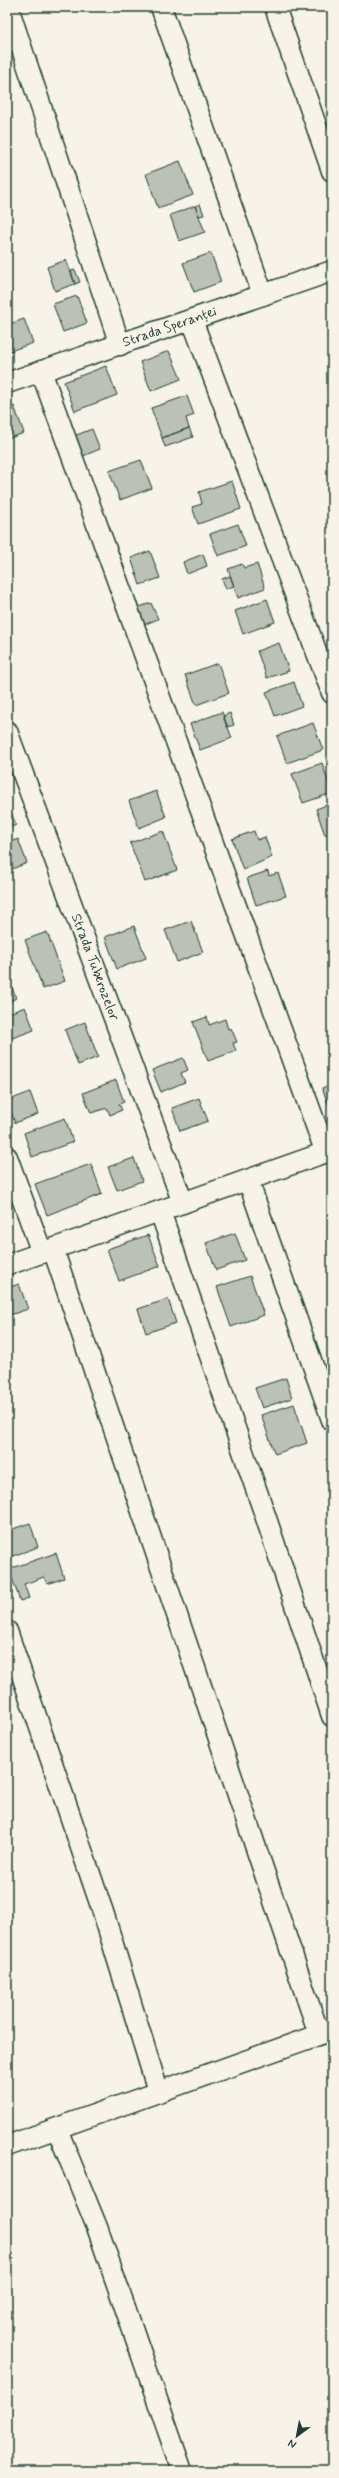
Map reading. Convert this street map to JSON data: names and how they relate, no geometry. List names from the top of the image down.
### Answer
{
  "streets": {
    "street": ["Strada Speranței", "Strada Tuberozelor"]
  },
  "north": "bottom left"
}
